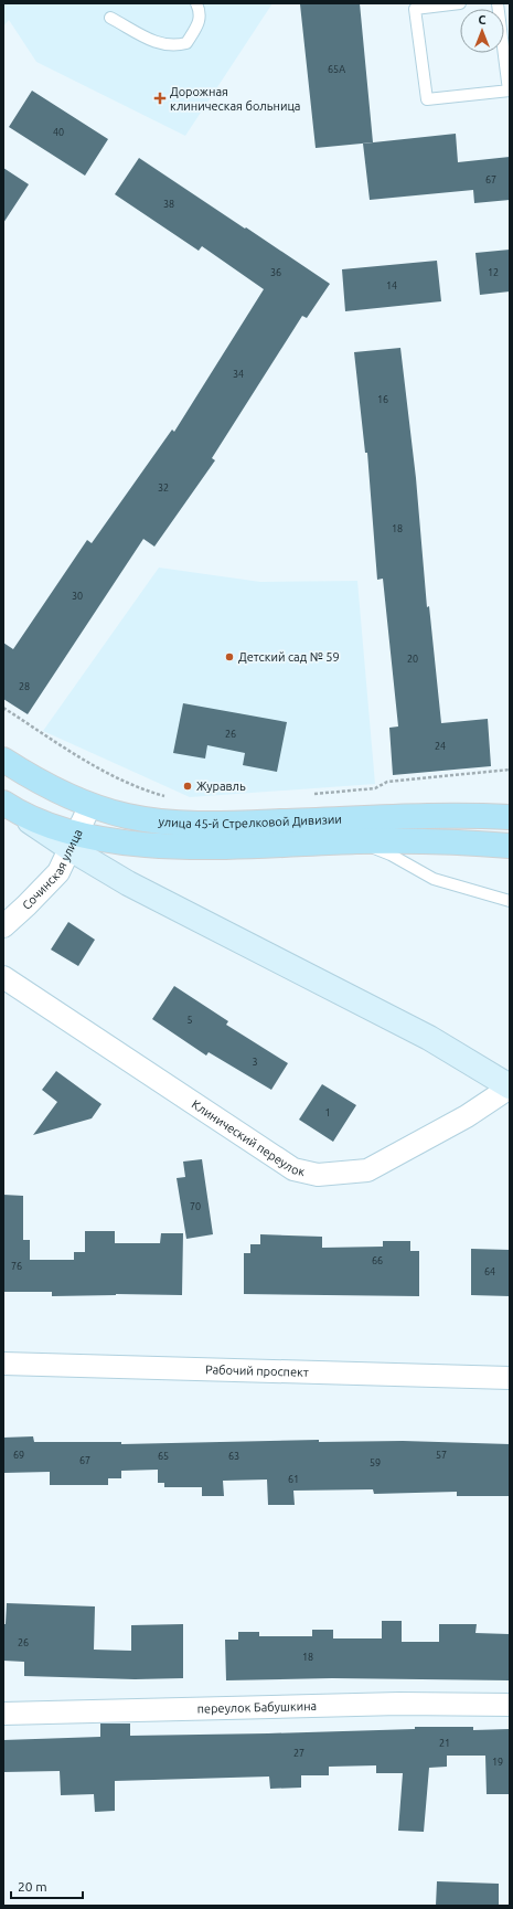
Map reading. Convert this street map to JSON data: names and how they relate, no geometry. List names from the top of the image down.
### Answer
{
  "streets": {
    "main road": ["улица 45-й Стрелковой Дивизии"],
    "street": [
      "Сочинская улица",
      "Клинический переулок",
      "Рабочий проспект",
      "переулок Бабушкина"
    ]
  },
  "crossings": [
    ["улица 45-й Стрелковой Дивизии", "Сочинская улица"]
  ],
  "places": {
    "health": ["Дорожная клиническая больница"],
    "other": ["Детский сад № 59", "Журавль"]
  },
  "house_numbers": [
    "65А",
    "40",
    "67",
    "38",
    "36",
    "12",
    "14",
    "34",
    "16",
    "32",
    "18",
    "30",
    "20",
    "28",
    "26",
    "24",
    "5",
    "3",
    "1",
    "70",
    "66",
    "76",
    "64",
    "69",
    "57",
    "65",
    "63",
    "67",
    "59",
    "61",
    "26",
    "18",
    "21",
    "27",
    "19"
  ],
  "scale_bar": "20 m",
  "north": "top"
}
